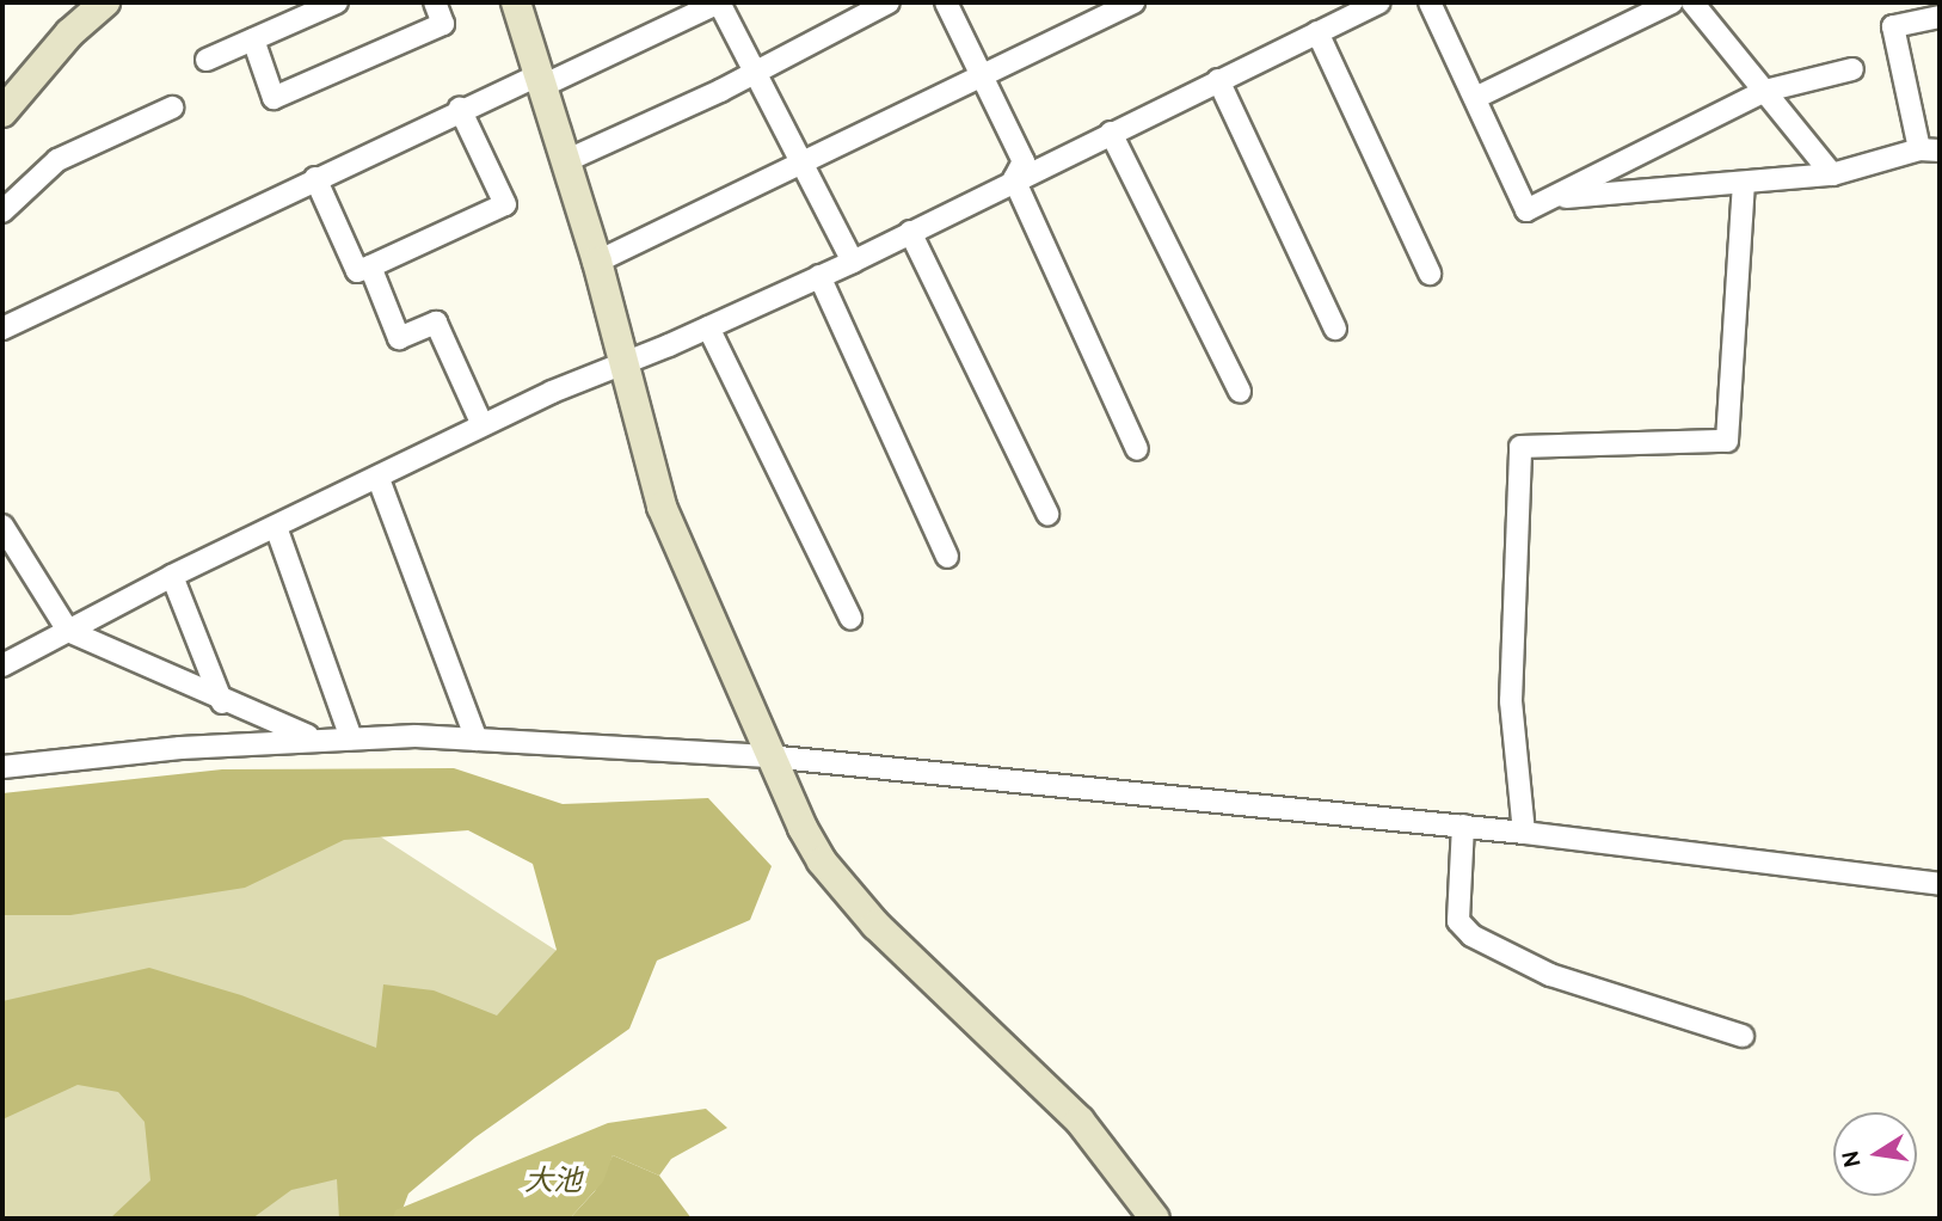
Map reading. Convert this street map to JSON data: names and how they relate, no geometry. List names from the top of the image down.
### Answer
{
  "water": ["大池"],
  "north": "left"
}
